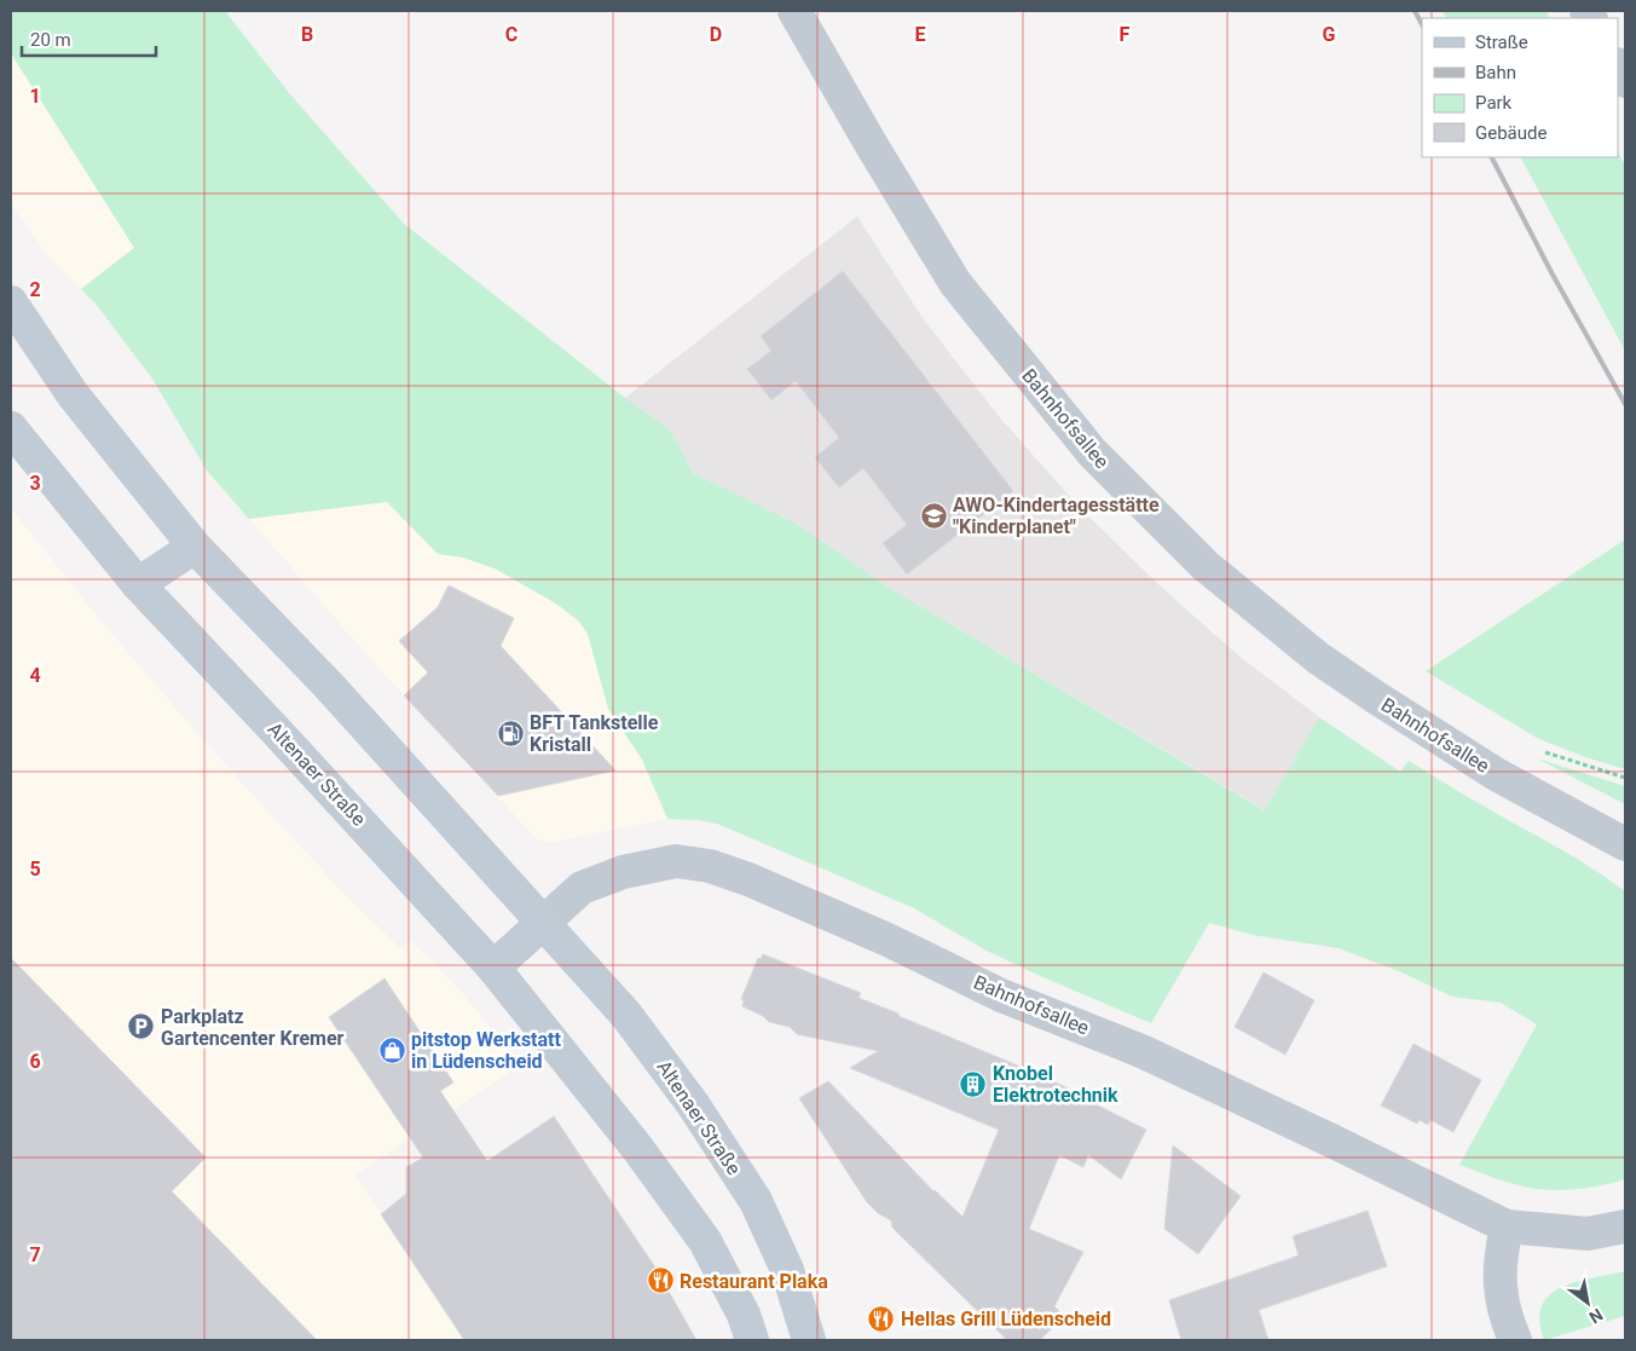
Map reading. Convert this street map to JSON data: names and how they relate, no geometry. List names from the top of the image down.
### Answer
{
  "streets": {
    "main road": ["Altenaer Straße"],
    "street": ["Bahnhofsallee"]
  },
  "crossings": [
    ["Bahnhofsallee", "Altenaer Straße"]
  ],
  "places": {
    "school or university": ["AWO-Kindertagesstätte \"Kinderplanet\""],
    "fuel station": ["BFT Tankstelle Kristall"],
    "parking": ["Parkplatz Gartencenter Kremer"],
    "shop": ["pitstop Werkstatt in Lüdenscheid"],
    "building": ["Knobel Elektrotechnik"],
    "restaurant": ["Restaurant Plaka", "Hellas Grill Lüdenscheid"]
  },
  "legend": [
    "Straße",
    "Bahn",
    "Park",
    "Gebäude"
  ],
  "scale_bar": "20 m",
  "north": "bottom right",
  "grid": {
    "columns": [
      "B",
      "C",
      "D",
      "E",
      "F",
      "G"
    ],
    "rows": [
      "1",
      "2",
      "3",
      "4",
      "5",
      "6",
      "7"
    ]
  }
}
